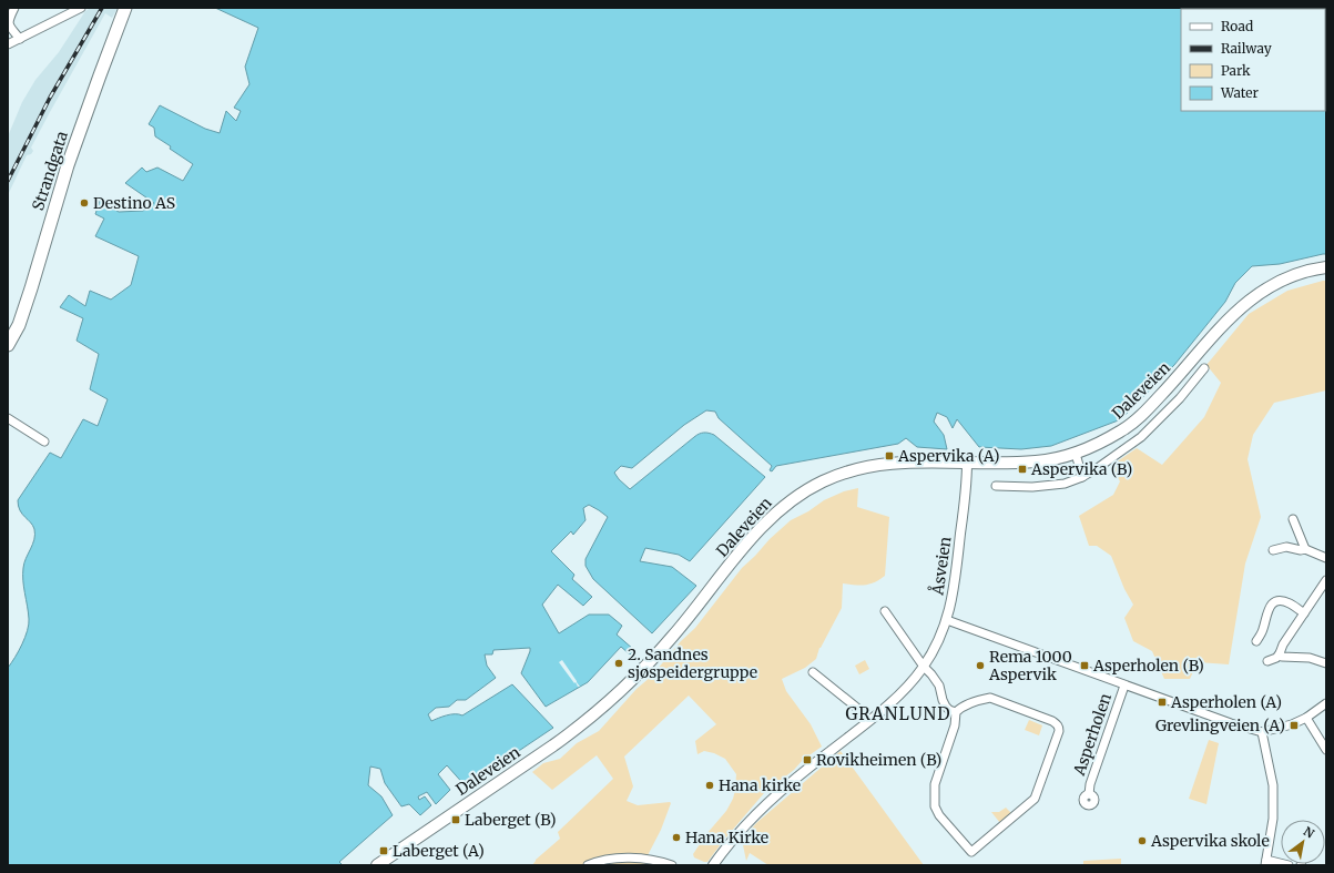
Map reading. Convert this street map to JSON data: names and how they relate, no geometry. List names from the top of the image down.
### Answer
{
  "streets": {
    "main road": ["Strandgata", "Daleveien"],
    "street": ["Åsveien", "Asperholen"]
  },
  "crossings": [
    ["Daleveien", "Åsveien"],
    ["Åsveien", "Asperholen"]
  ],
  "districts": ["GRANLUND"],
  "places": {
    "other": [
      "Destino AS",
      "2. Sandnes sjøspeidergruppe",
      "Rema 1000 Aspervik",
      "Hana kirke",
      "Hana Kirke",
      "Aspervika skole"
    ],
    "transit": [
      "Aspervika (A)",
      "Aspervika (B)",
      "Asperholen (B)",
      "Asperholen (A)",
      "Grevlingveien (A)",
      "Rovikheimen (B)",
      "Laberget (B)",
      "Laberget (A)"
    ]
  },
  "legend": [
    "Road",
    "Railway",
    "Park",
    "Water"
  ],
  "north": "top right"
}
